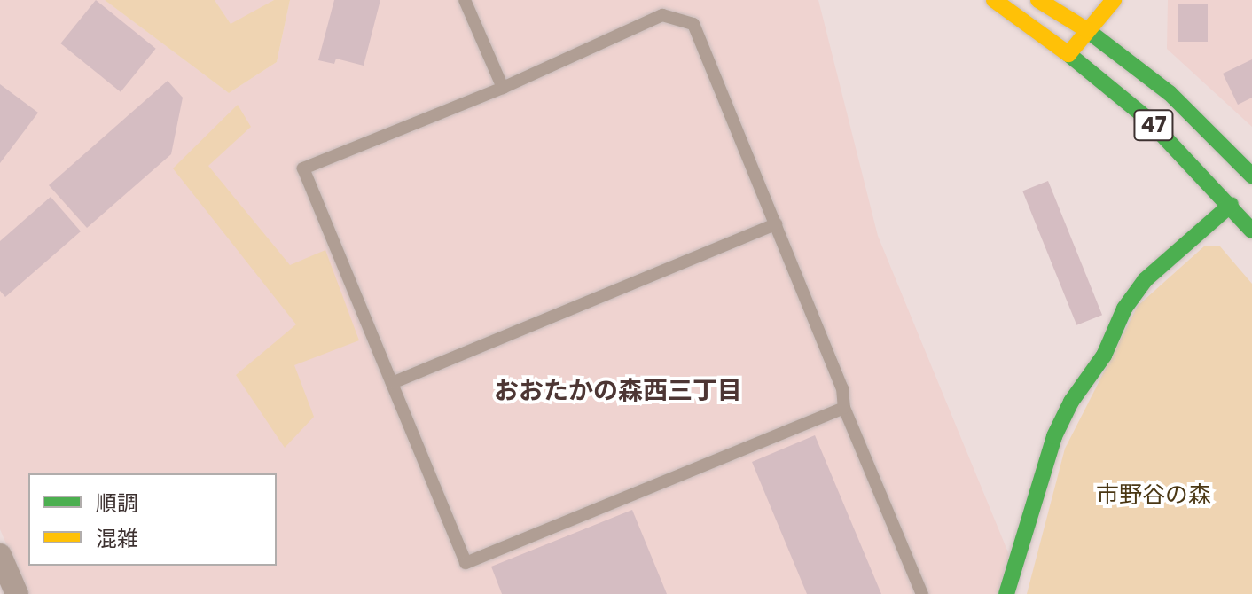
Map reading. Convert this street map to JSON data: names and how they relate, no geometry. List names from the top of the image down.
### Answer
{
  "streets": {
    "street": ["47"]
  },
  "districts": ["おおたかの森西三丁目"],
  "parks": ["市野谷の森"],
  "legend": ["順調", "混雑"]
}
